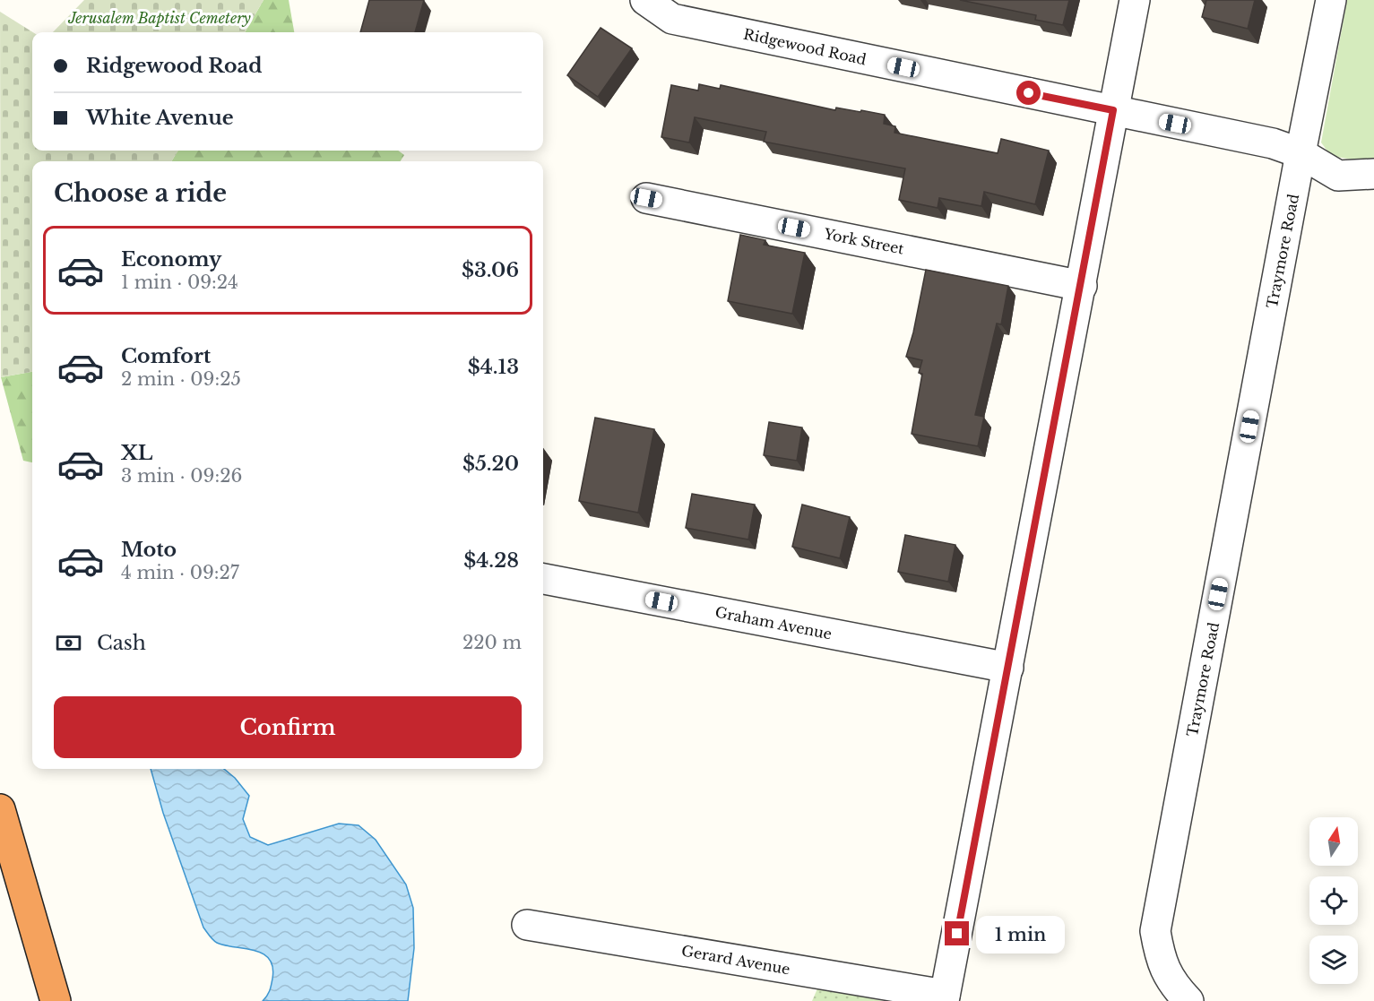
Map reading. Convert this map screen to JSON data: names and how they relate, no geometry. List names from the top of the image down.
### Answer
{
  "streets": {
    "street": [
      "Ridgewood Road",
      "York Street",
      "Traymore Road",
      "Graham Avenue",
      "Gerard Avenue"
    ]
  },
  "crossings": [
    ["Ridgewood Road", "Traymore Road"]
  ],
  "parks": ["Jerusalem Baptist Cemetery"],
  "north": "top",
  "page": {
    "banner": ["Ridgewood Road", "White Avenue"],
    "heading": "Choose a ride",
    "list": [
      {
        "name": "Economy",
        "note": "1 min · 09:24",
        "value": "$3.06"
      },
      {
        "name": "Comfort",
        "note": "2 min · 09:25",
        "value": "$4.13"
      },
      {
        "name": "XL",
        "note": "3 min · 09:26",
        "value": "$5.20"
      },
      {
        "name": "Moto",
        "note": "4 min · 09:27",
        "value": "$4.28"
      }
    ],
    "pay": ["Cash", "220 m"],
    "buttons": "Confirm",
    "bubble": "1 min"
  }
}
